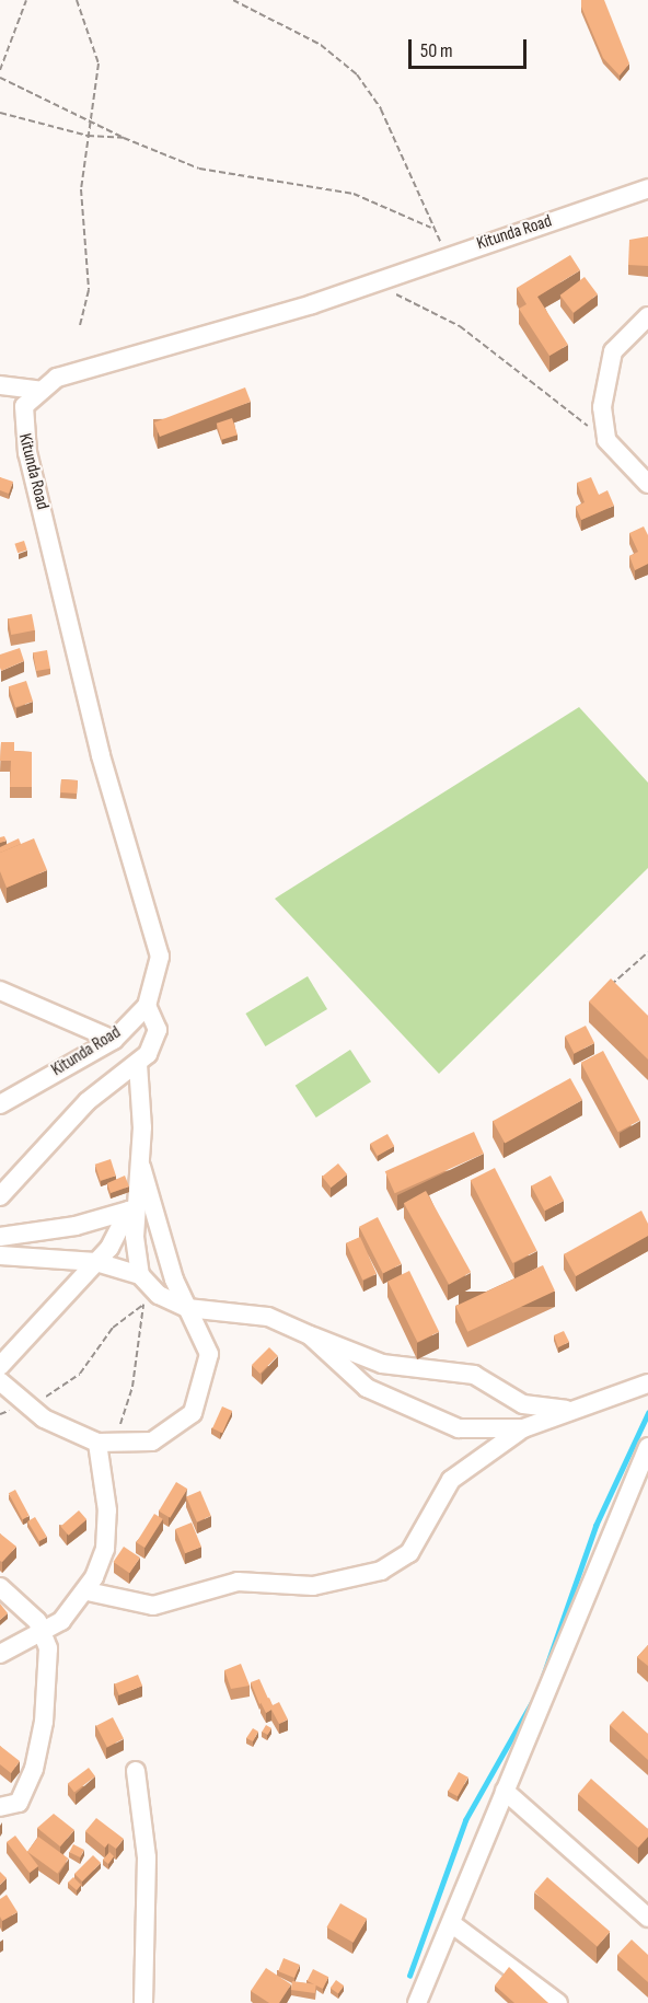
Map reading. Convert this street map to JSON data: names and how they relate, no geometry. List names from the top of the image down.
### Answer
{
  "streets": {
    "street": ["Kitunda Road"]
  },
  "scale_bar": "50 m"
}
